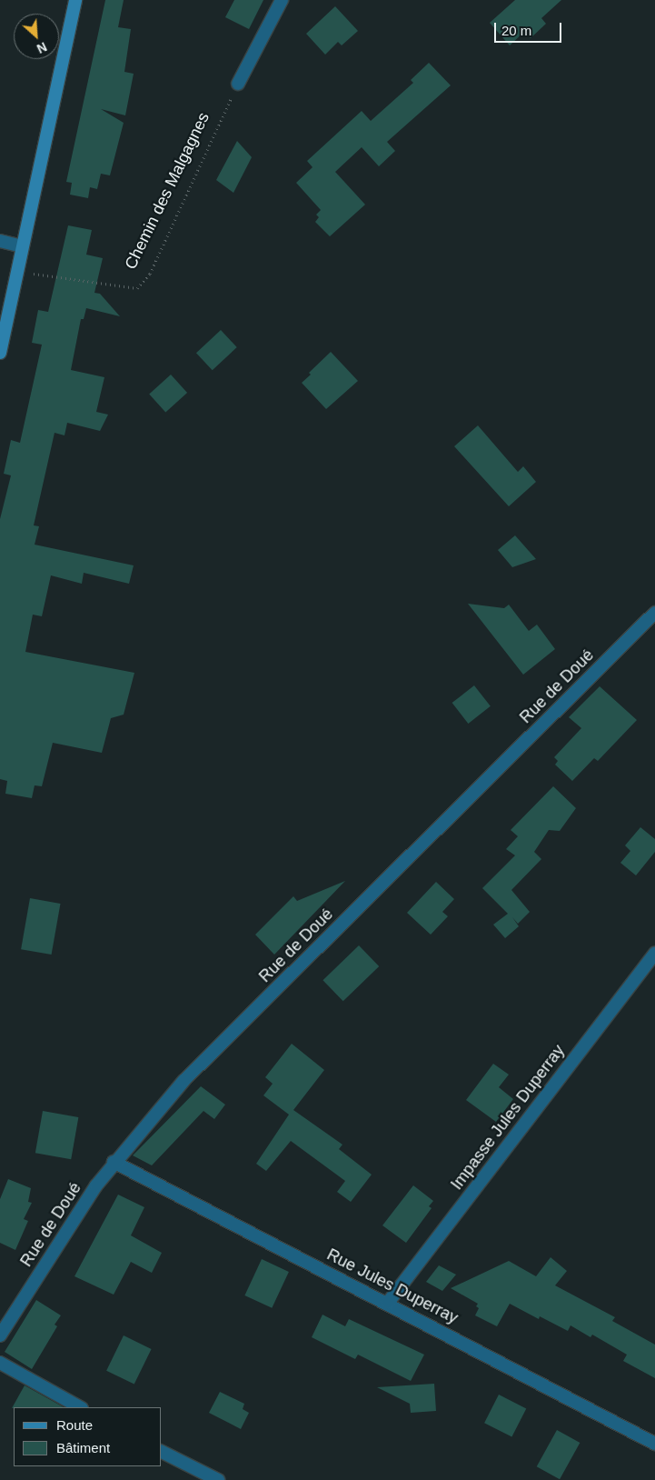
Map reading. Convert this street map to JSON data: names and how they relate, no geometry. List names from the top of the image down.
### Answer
{
  "streets": {
    "street": ["Rue de Doué", "Impasse Jules Duperray", "Rue Jules Duperray"],
    "path": ["Chemin des Malgagnes"]
  },
  "crossings": [
    ["Rue de Doué", "Rue Jules Duperray"],
    ["Impasse Jules Duperray", "Rue Jules Duperray"]
  ],
  "legend": ["Route", "Bâtiment"],
  "scale_bar": "20 m",
  "north": "bottom right"
}
